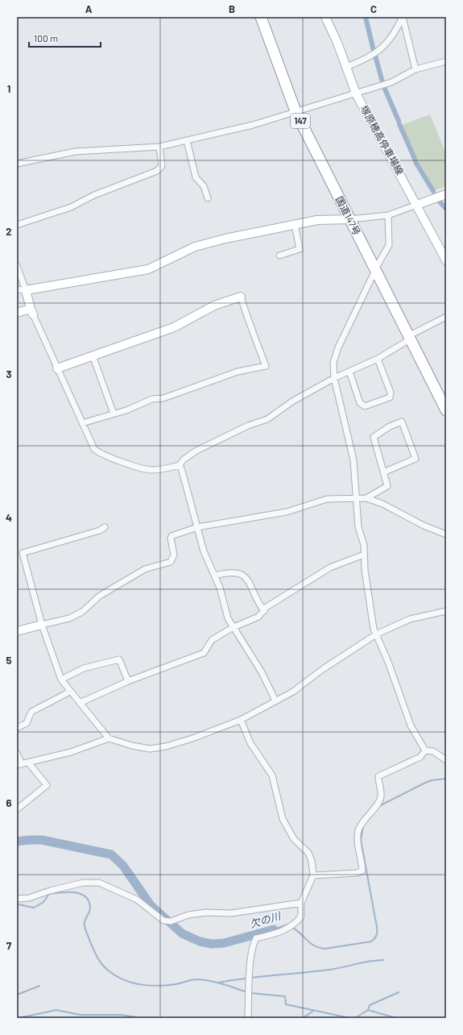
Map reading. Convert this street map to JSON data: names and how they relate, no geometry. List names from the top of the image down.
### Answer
{
  "streets": {
    "highway": ["147", "国道147号"],
    "street": ["塚原穂高停車場線"]
  },
  "water": ["欠の川"],
  "scale_bar": "100 m",
  "grid": {
    "columns": ["A", "B", "C"],
    "rows": [
      "1",
      "2",
      "3",
      "4",
      "5",
      "6",
      "7"
    ]
  }
}
